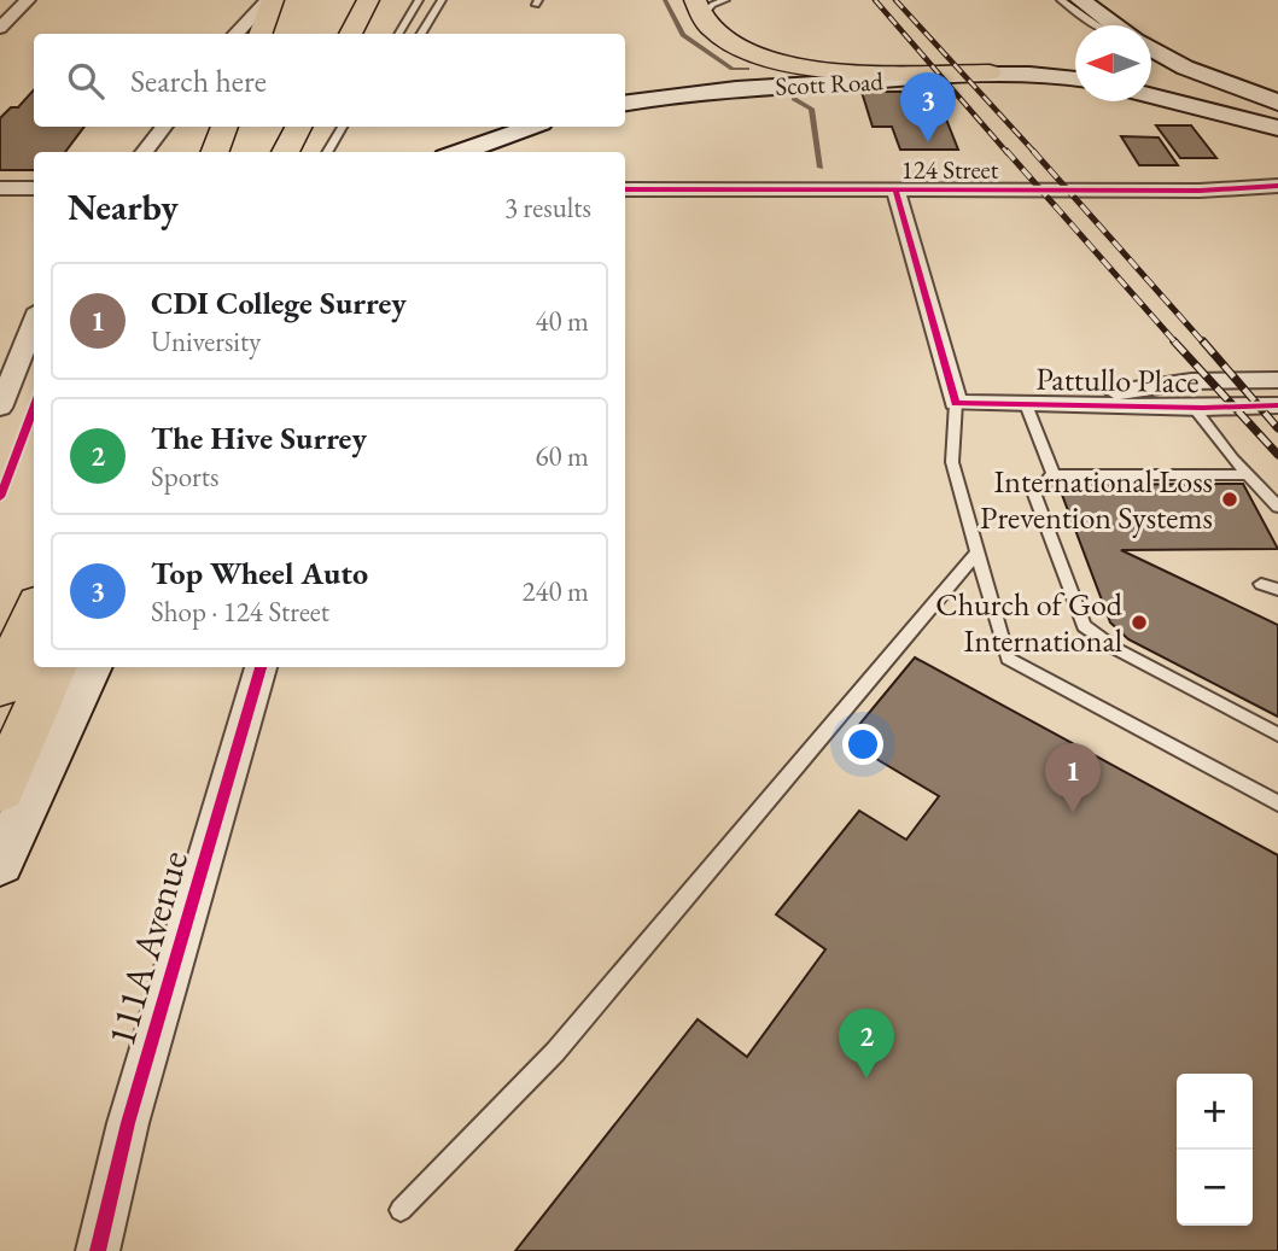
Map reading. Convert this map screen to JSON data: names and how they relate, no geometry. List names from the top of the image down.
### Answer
{
  "streets": {
    "main road": ["Scott Road"],
    "street": ["124 Street", "Pattullo Place", "111A Avenue"]
  },
  "places": ["International Loss Prevention Systems", "Church of God International"],
  "north": "left",
  "page": {
    "search": "Search here",
    "pins": ["3", "1", "2"],
    "heading": ["Nearby", "3 results"],
    "list": [
      {
        "mark": "1",
        "name": "CDI College Surrey",
        "note": "University",
        "value": "40 m"
      },
      {
        "mark": "2",
        "name": "The Hive Surrey",
        "note": "Sports",
        "value": "60 m"
      },
      {
        "mark": "3",
        "name": "Top Wheel Auto",
        "note": "Shop · 124 Street",
        "value": "240 m"
      }
    ],
    "map_buttons": ["+", "−"]
  }
}
